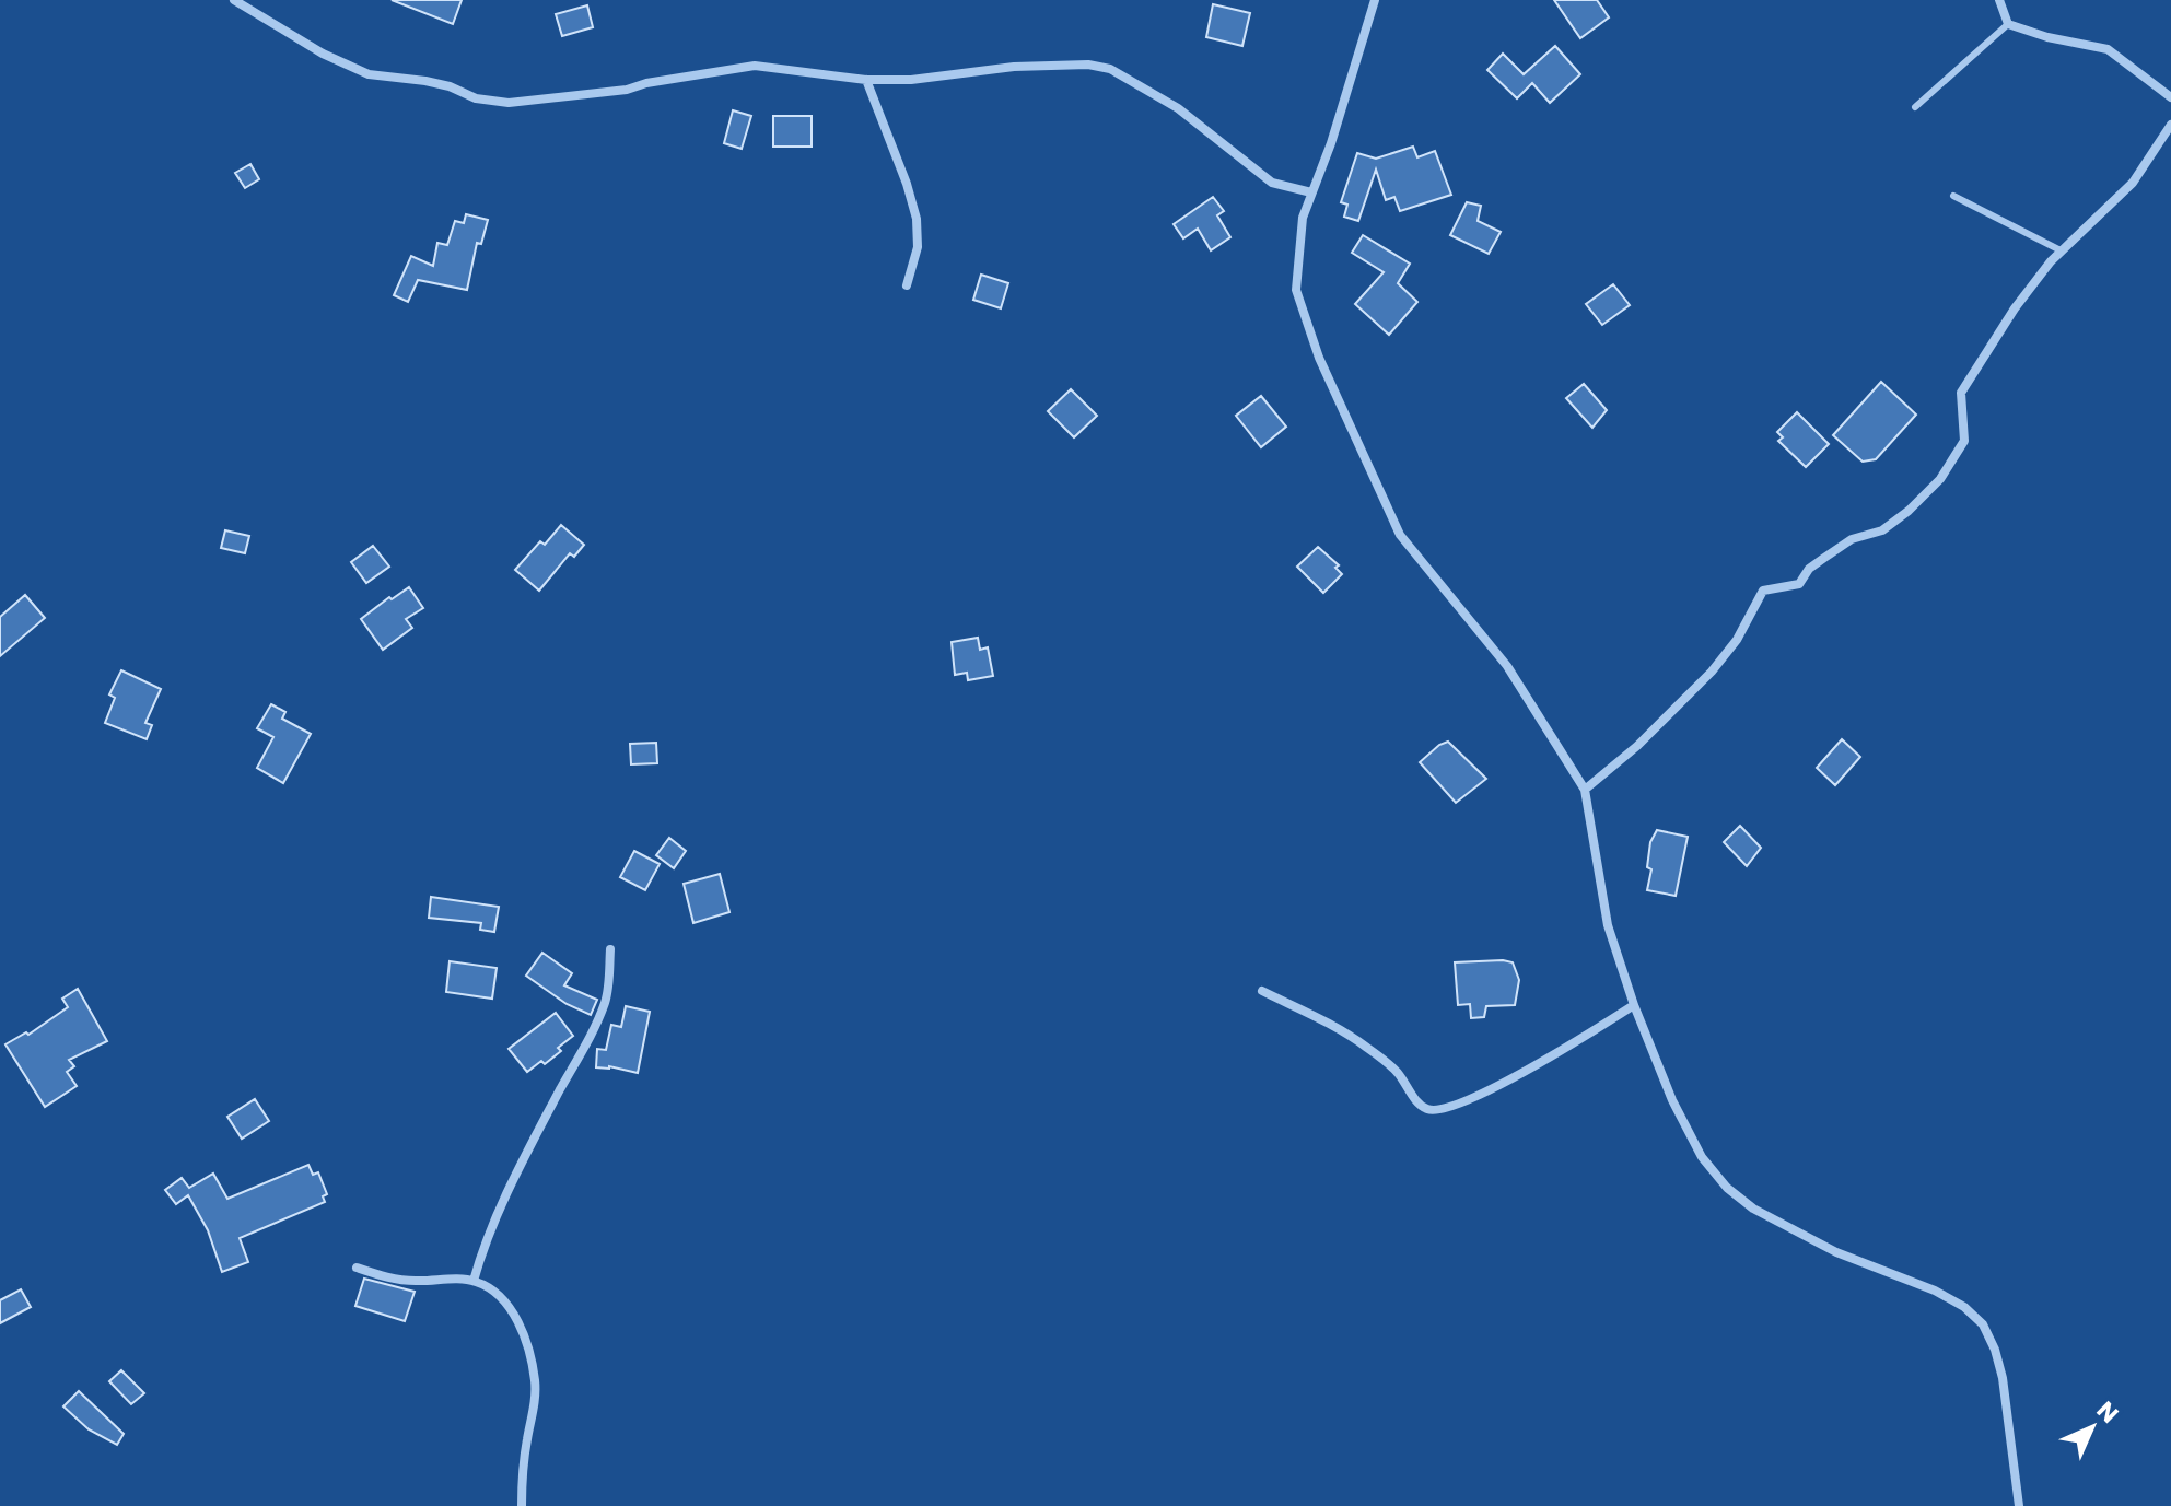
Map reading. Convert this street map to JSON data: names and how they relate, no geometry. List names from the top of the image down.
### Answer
{
  "north": "top right"
}
